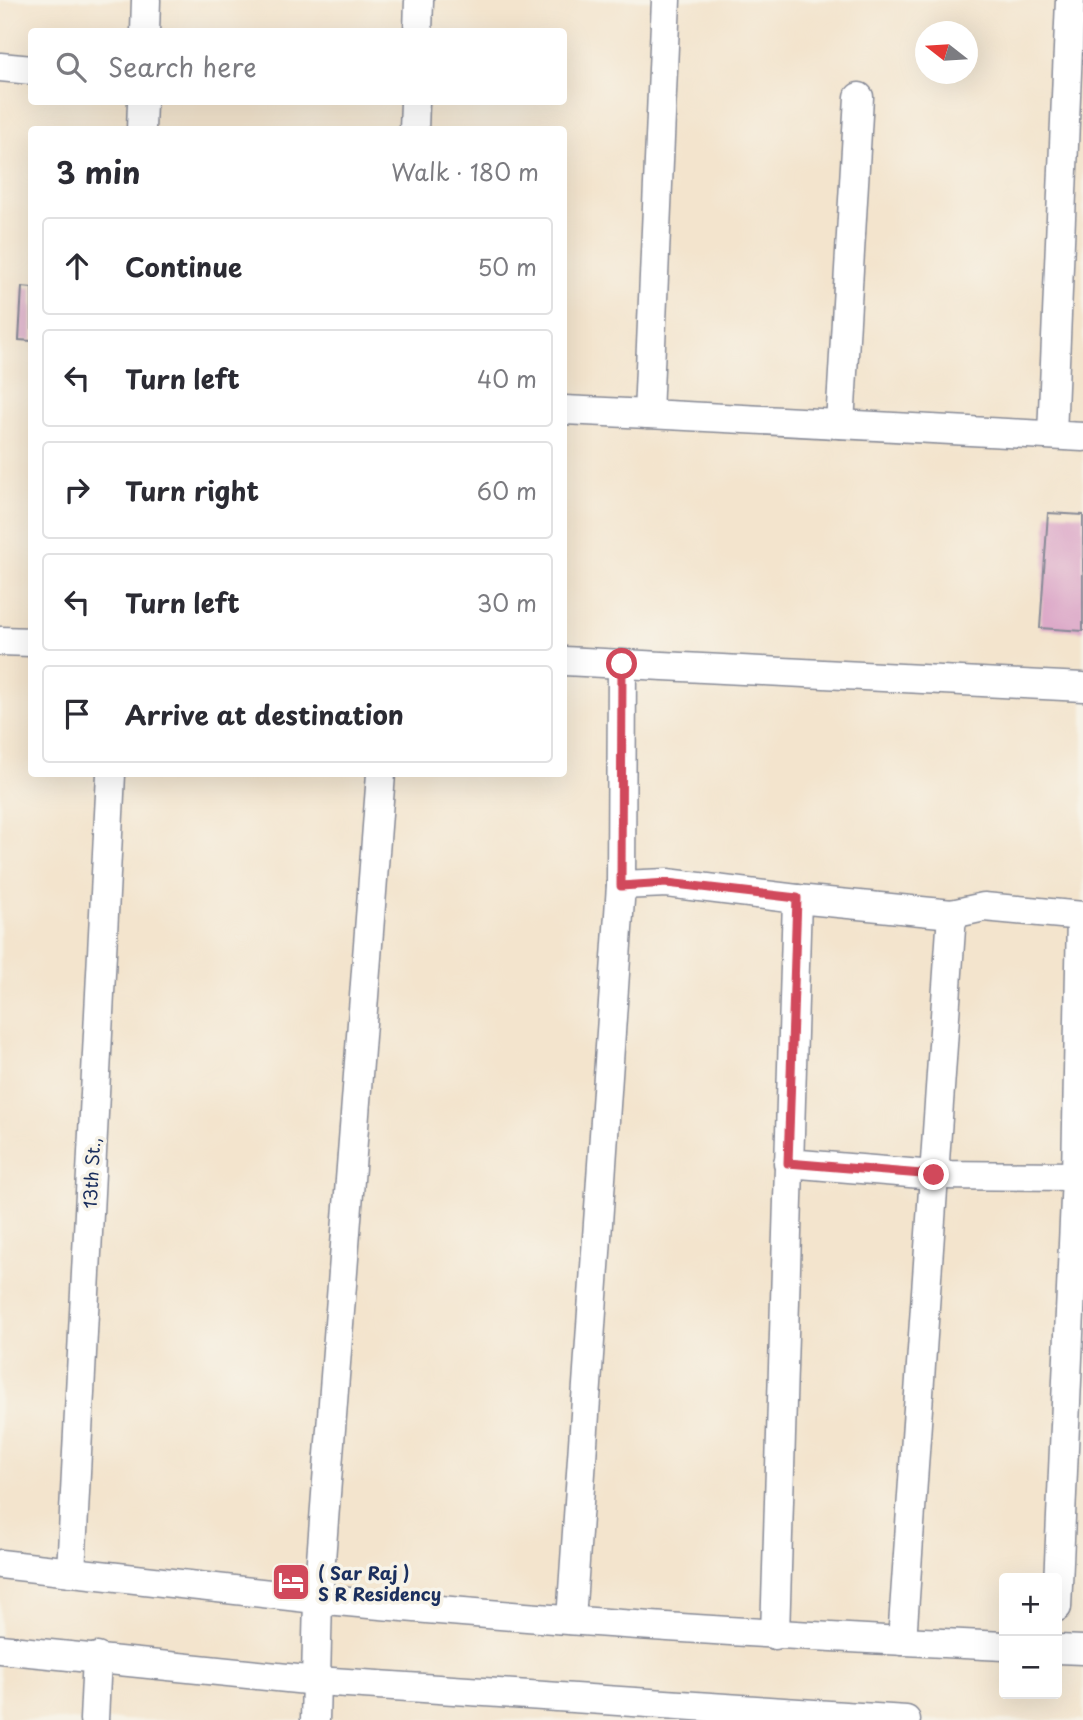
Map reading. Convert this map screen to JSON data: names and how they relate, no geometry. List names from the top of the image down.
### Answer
{
  "streets": {
    "street": ["13th St.,"]
  },
  "places": {
    "hotel": ["( Sar Raj ) S R Residency"]
  },
  "north": "left",
  "page": {
    "search": "Search here",
    "heading": ["3 min", "Walk · 180 m"],
    "list": [
      ["Continue", "50 m"],
      ["Turn left", "40 m"],
      ["Turn right", "60 m"],
      ["Turn left", "30 m"],
      "Arrive at destination"
    ],
    "map_buttons": ["+", "−"]
  }
}
